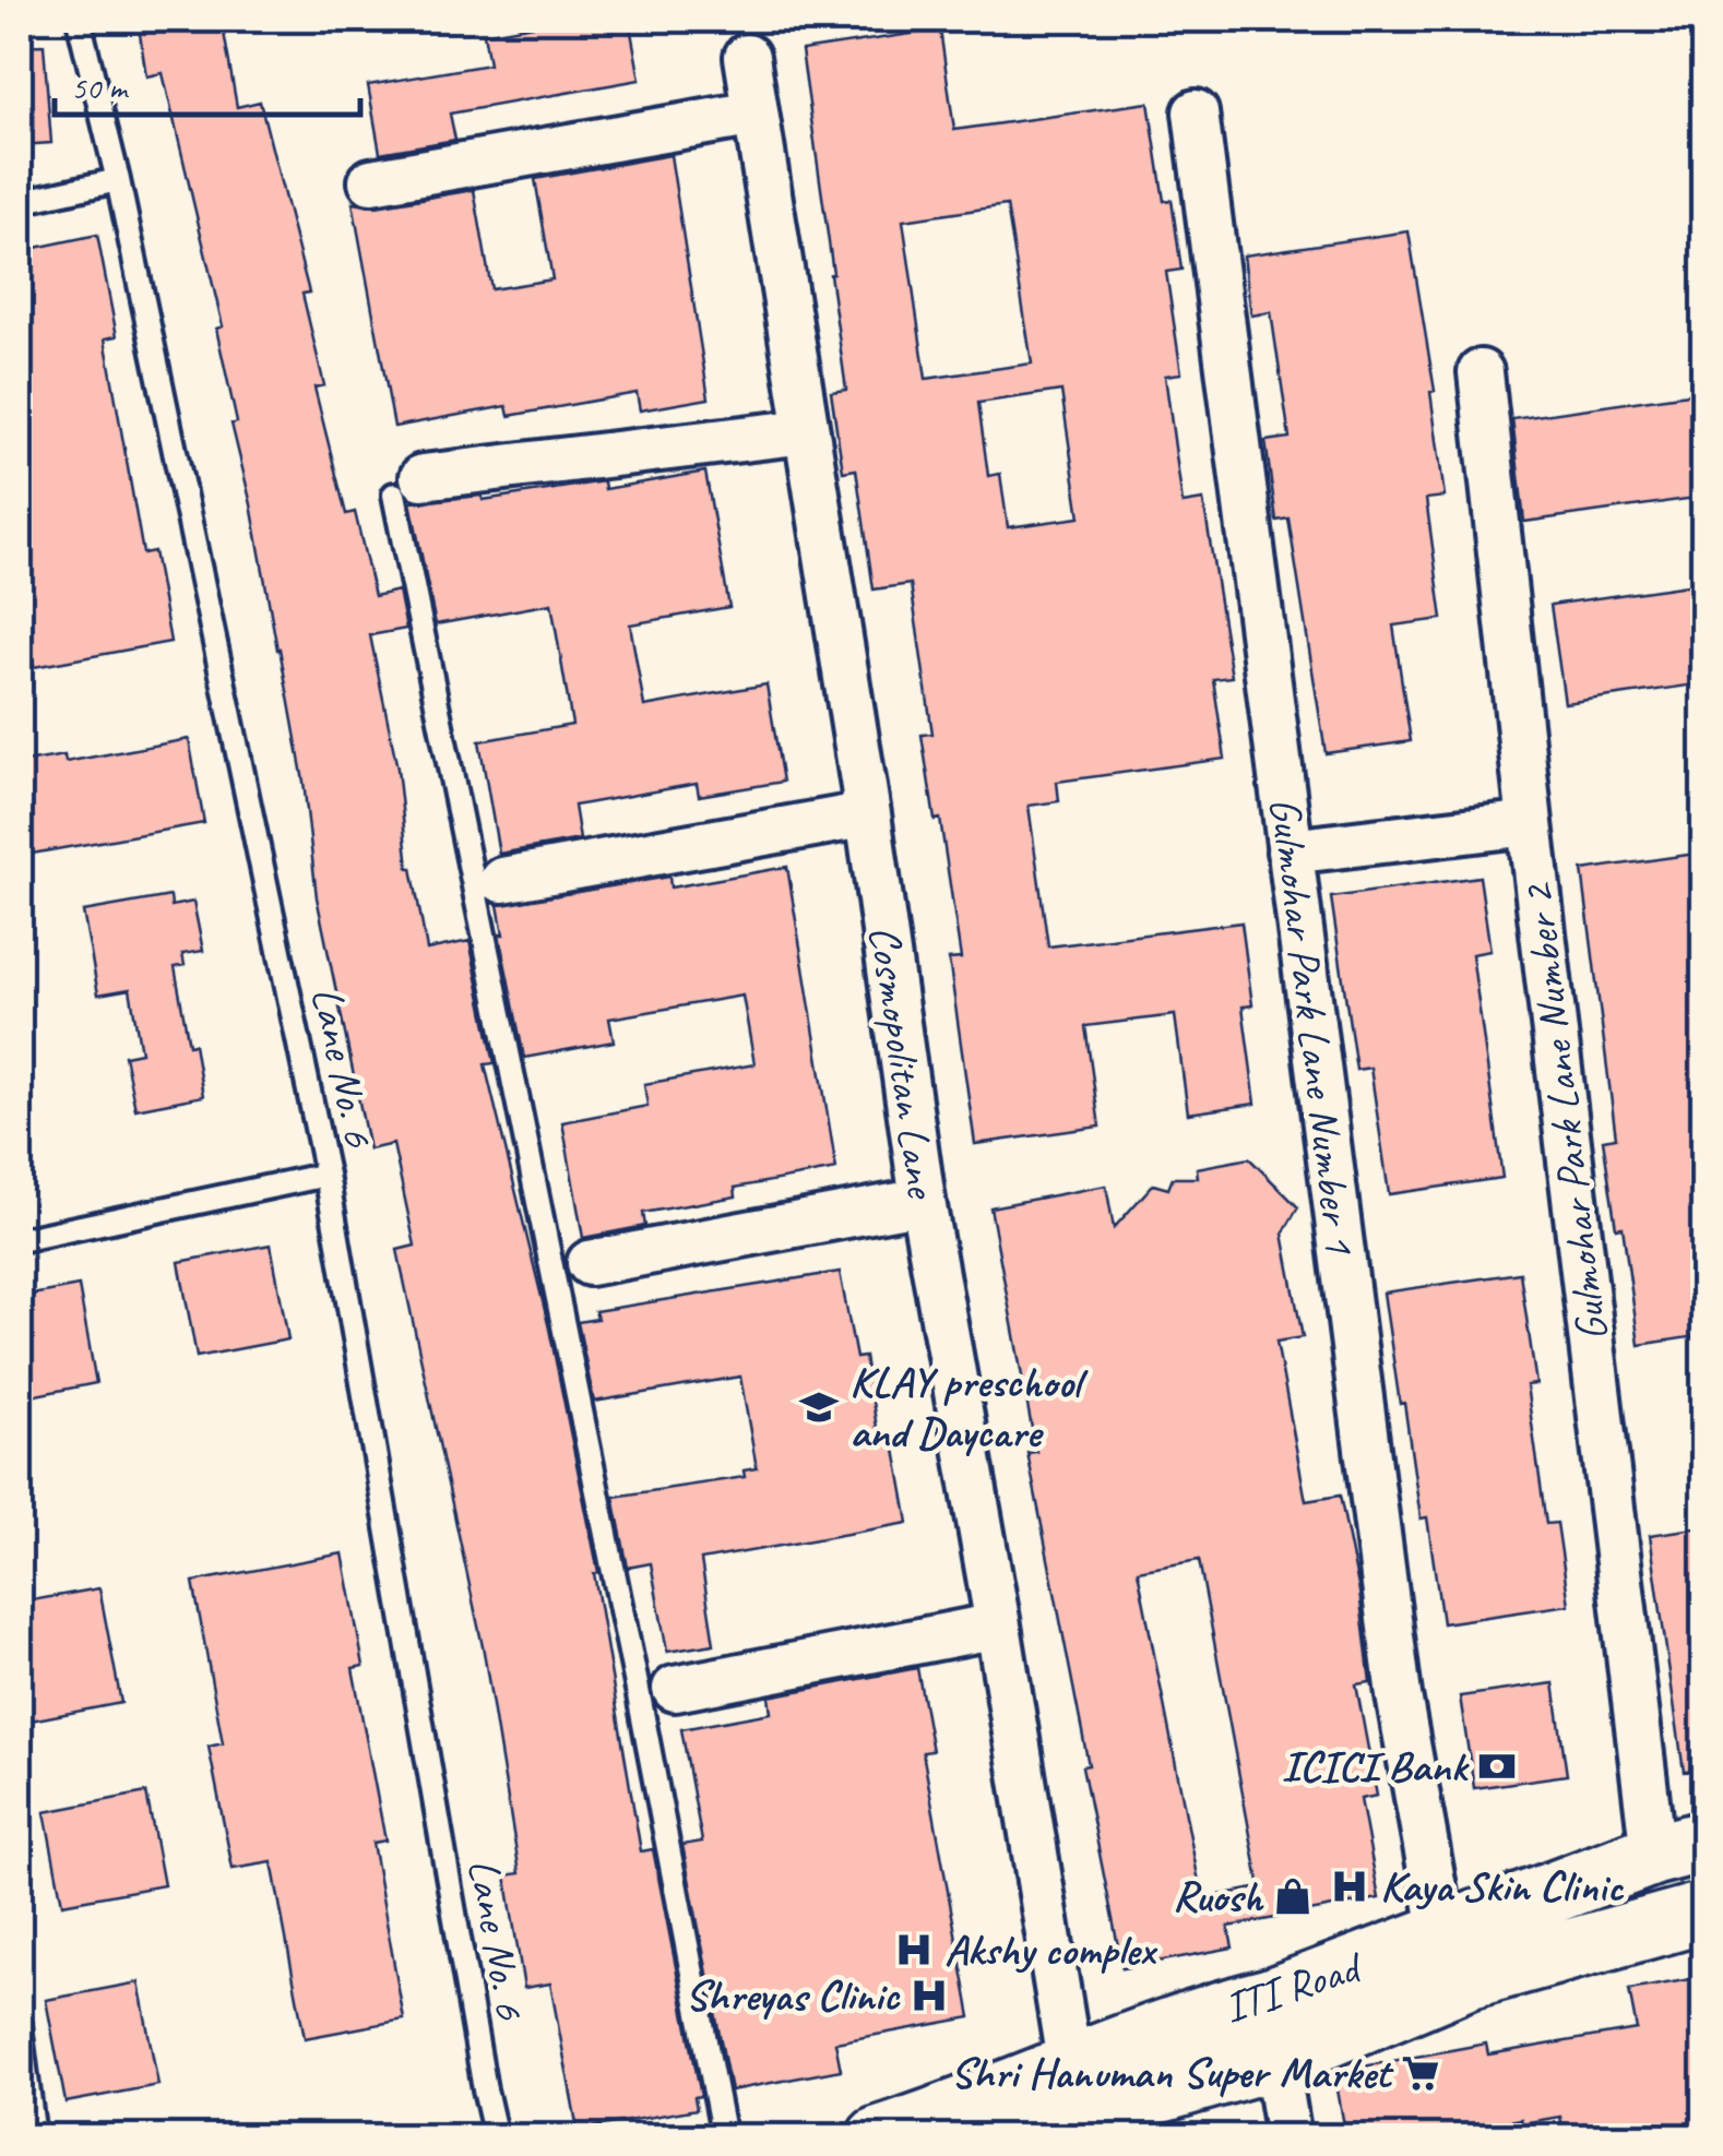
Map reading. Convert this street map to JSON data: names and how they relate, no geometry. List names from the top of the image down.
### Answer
{
  "streets": {
    "main road": ["ITI Road"],
    "street": ["Gulmohar Park Lane Number 1", "Cosmopolitan Lane", "Gulmohar Park Lane Number 2"],
    "lane": ["Lane No. 6"]
  },
  "crossings": [
    ["Gulmohar Park Lane Number 1", "ITI Road"],
    ["Cosmopolitan Lane", "ITI Road"],
    ["Gulmohar Park Lane Number 2", "ITI Road"]
  ],
  "places": {
    "school or university": ["KLAY preschool and Daycare"],
    "bank": ["ICICI Bank"],
    "hospital": ["Kaya Skin Clinic", "Akshy complex", "Shreyas Clinic"],
    "shop": ["Ruosh"],
    "supermarket": ["Shri Hanuman Super Market"]
  },
  "scale_bar": "50 m"
}
